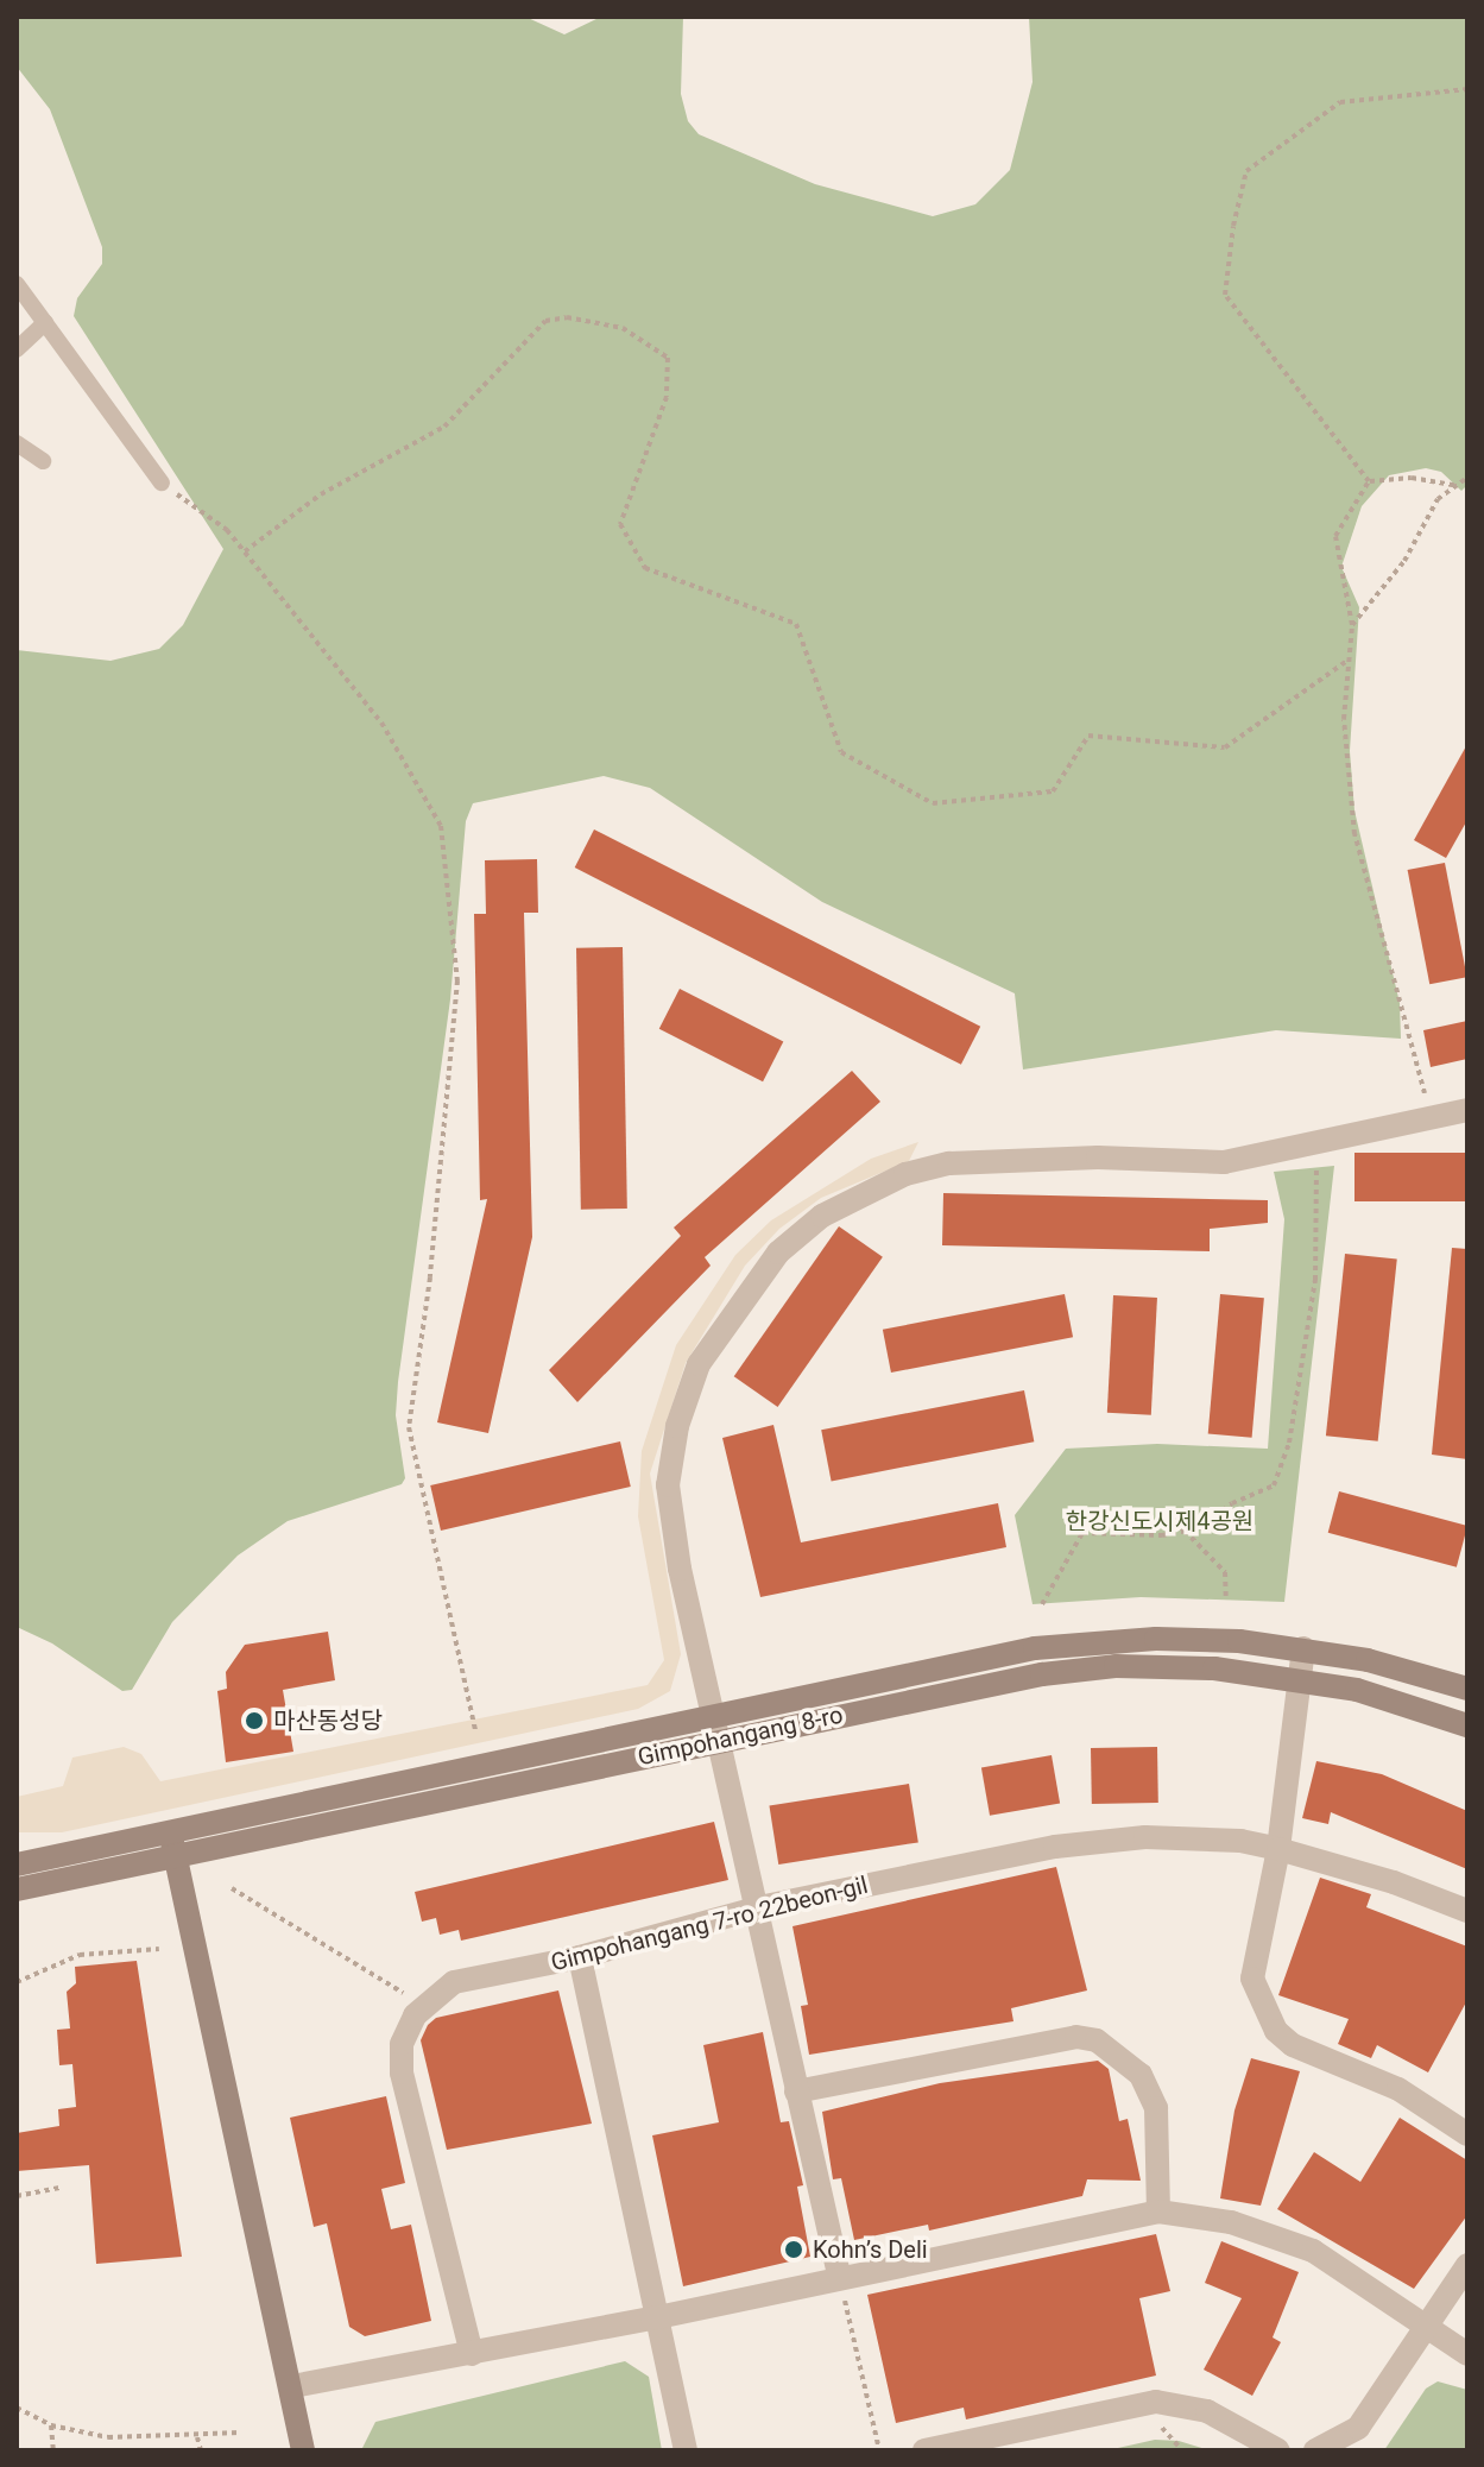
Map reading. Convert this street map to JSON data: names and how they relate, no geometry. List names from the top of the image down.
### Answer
{
  "streets": {
    "street": ["Gimpohangang 8-ro", "Gimpohangang 7-ro 22beon-gil"]
  },
  "parks": ["한강신도시제4공원"],
  "places": ["마산동성당", "Kohn’s Deli"]
}
